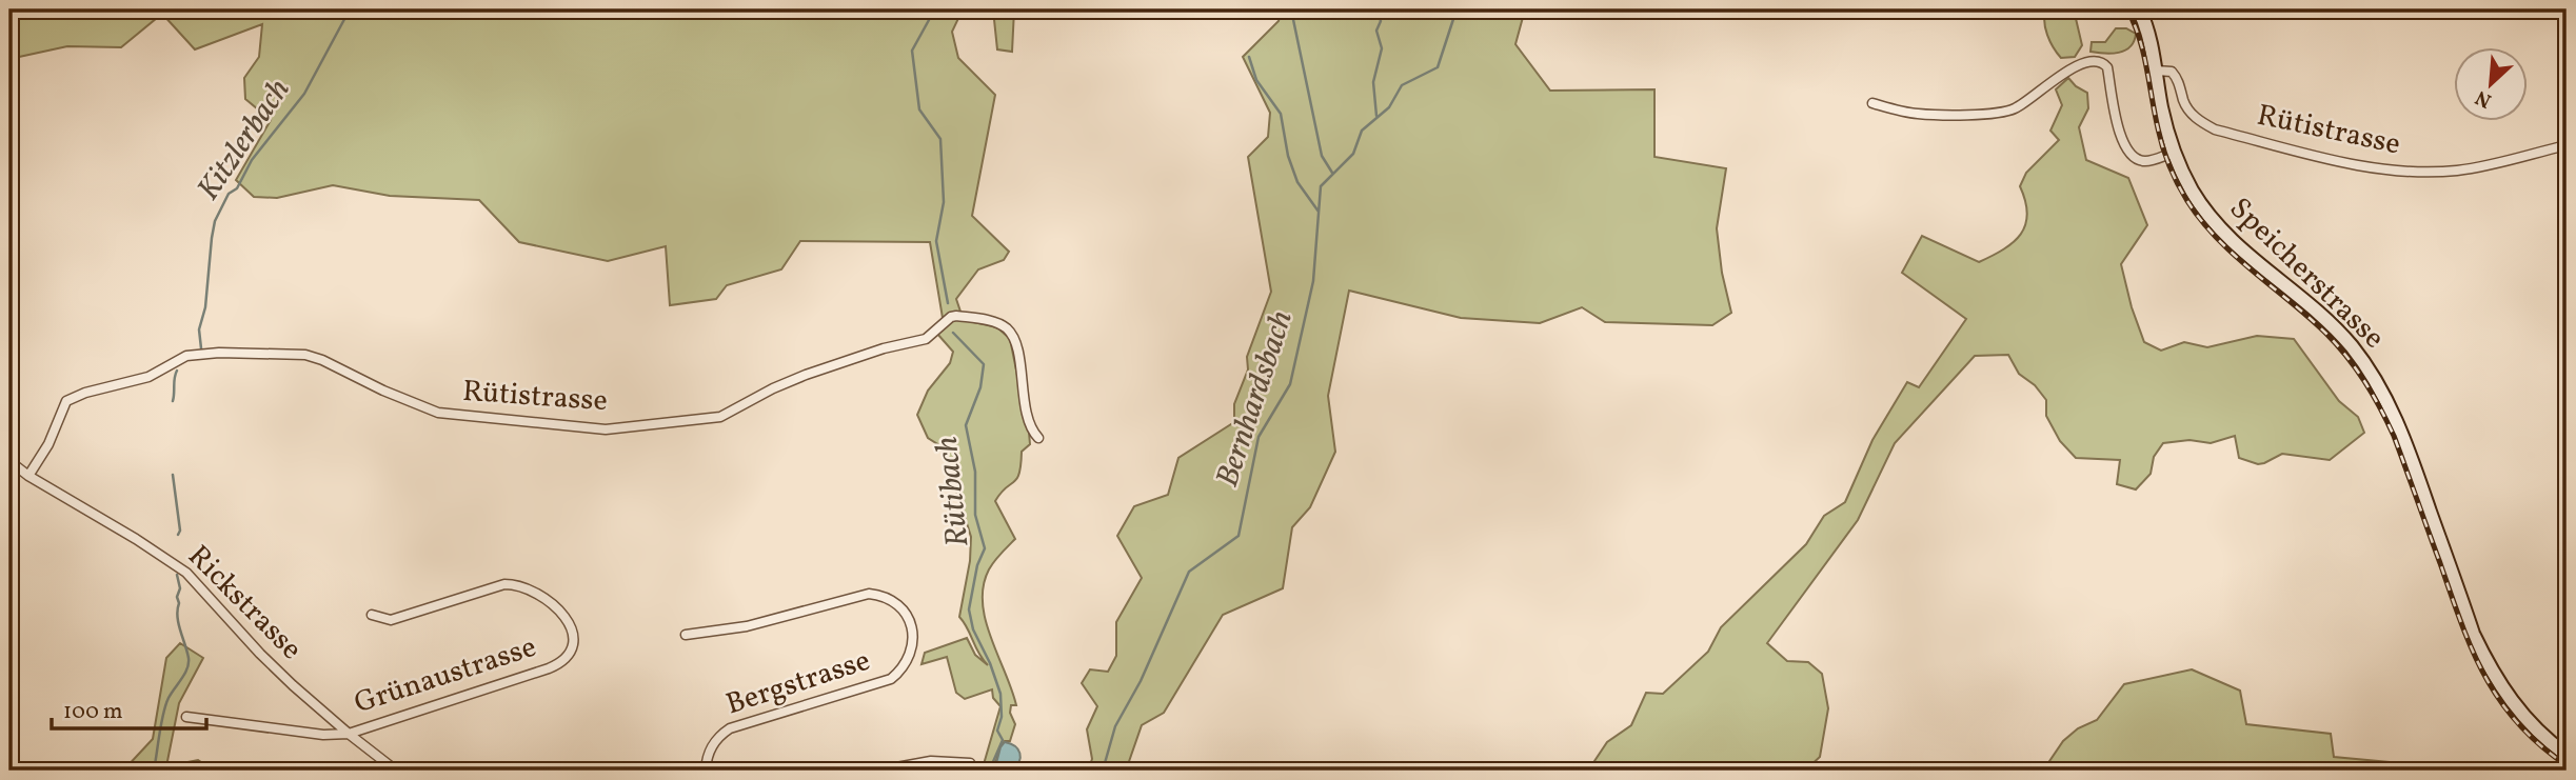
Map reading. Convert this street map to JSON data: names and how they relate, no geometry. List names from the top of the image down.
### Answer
{
  "streets": {
    "main road": ["Speicherstrasse"],
    "street": [
      "Rütistrasse",
      "Rickstrasse",
      "Grünaustrasse",
      "Bergstrasse"
    ]
  },
  "crossings": [
    ["Rütistrasse", "Speicherstrasse"],
    ["Rütistrasse", "Rickstrasse"],
    ["Rickstrasse", "Grünaustrasse"]
  ],
  "water": ["Kitzlerbach", "Bernhardsbach", "Rütibach"],
  "scale_bar": "100 m",
  "north": "bottom left"
}
